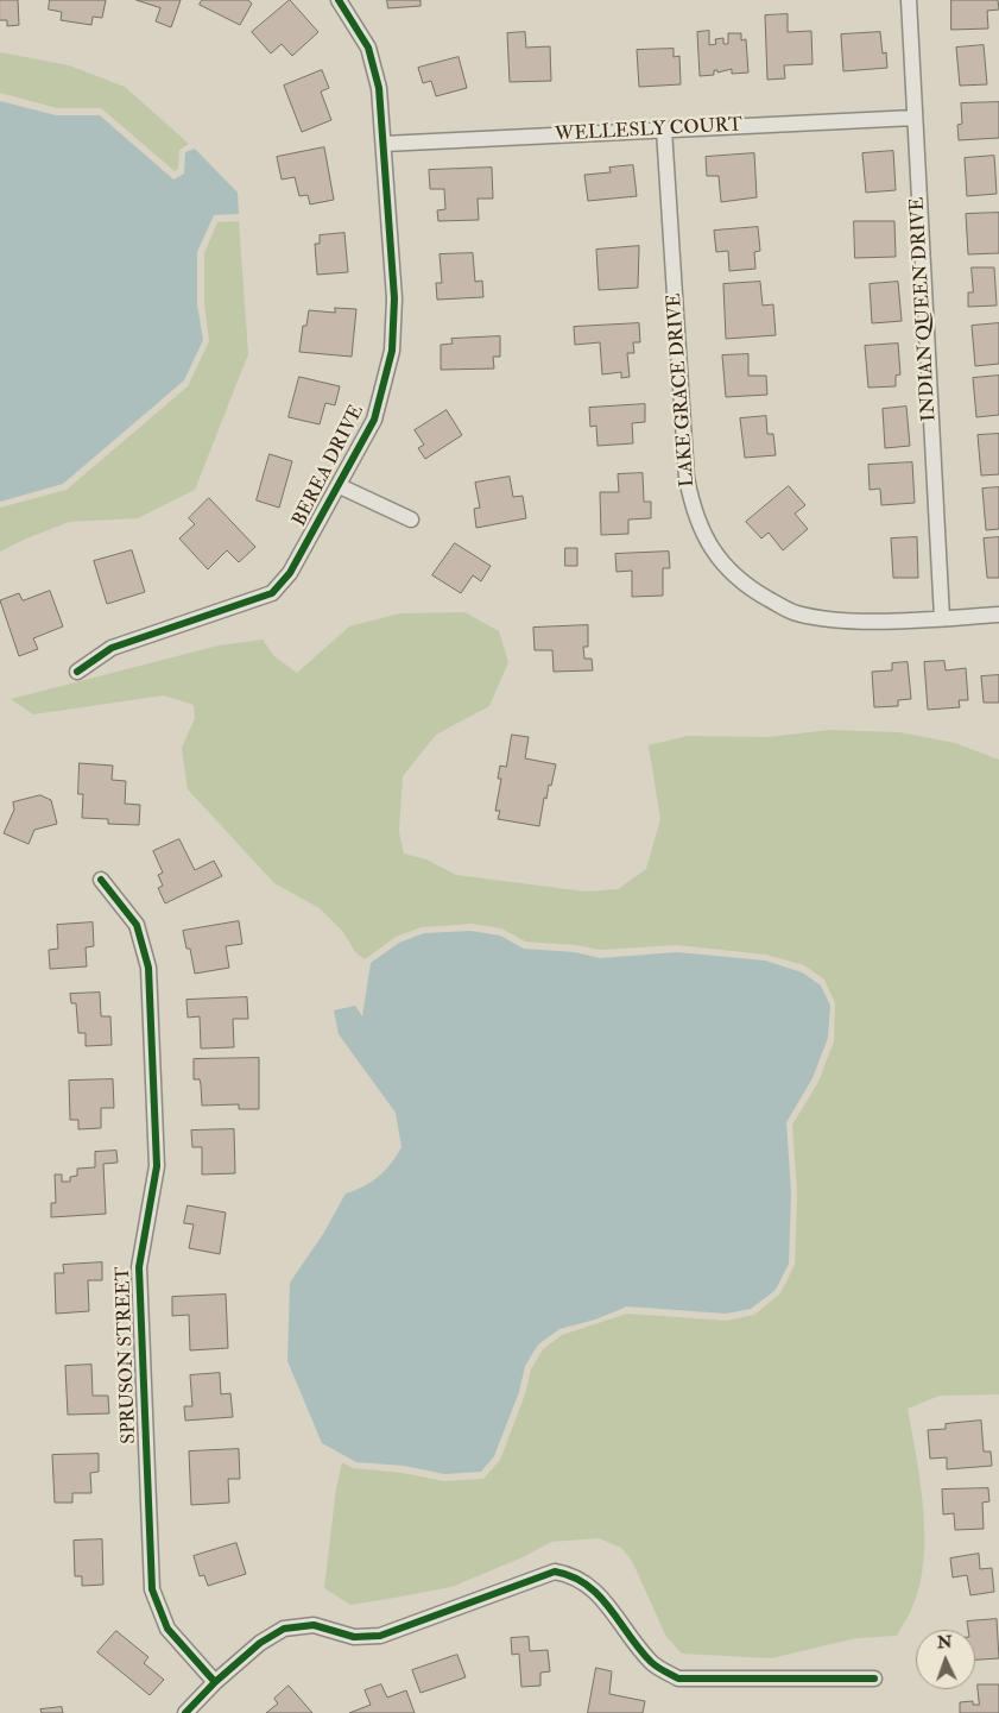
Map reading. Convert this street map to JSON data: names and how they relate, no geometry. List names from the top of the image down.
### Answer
{
  "streets": {
    "street": [
      "WELLESLY COURT",
      "INDIAN QUEEN DRIVE",
      "LAKE GRACE DRIVE",
      "BEREA DRIVE",
      "SPRUSON STREET"
    ]
  },
  "crossings": [
    ["WELLESLY COURT", "INDIAN QUEEN DRIVE"],
    ["WELLESLY COURT", "LAKE GRACE DRIVE"],
    ["WELLESLY COURT", "BEREA DRIVE"],
    ["INDIAN QUEEN DRIVE", "LAKE GRACE DRIVE"]
  ],
  "north": "top"
}
